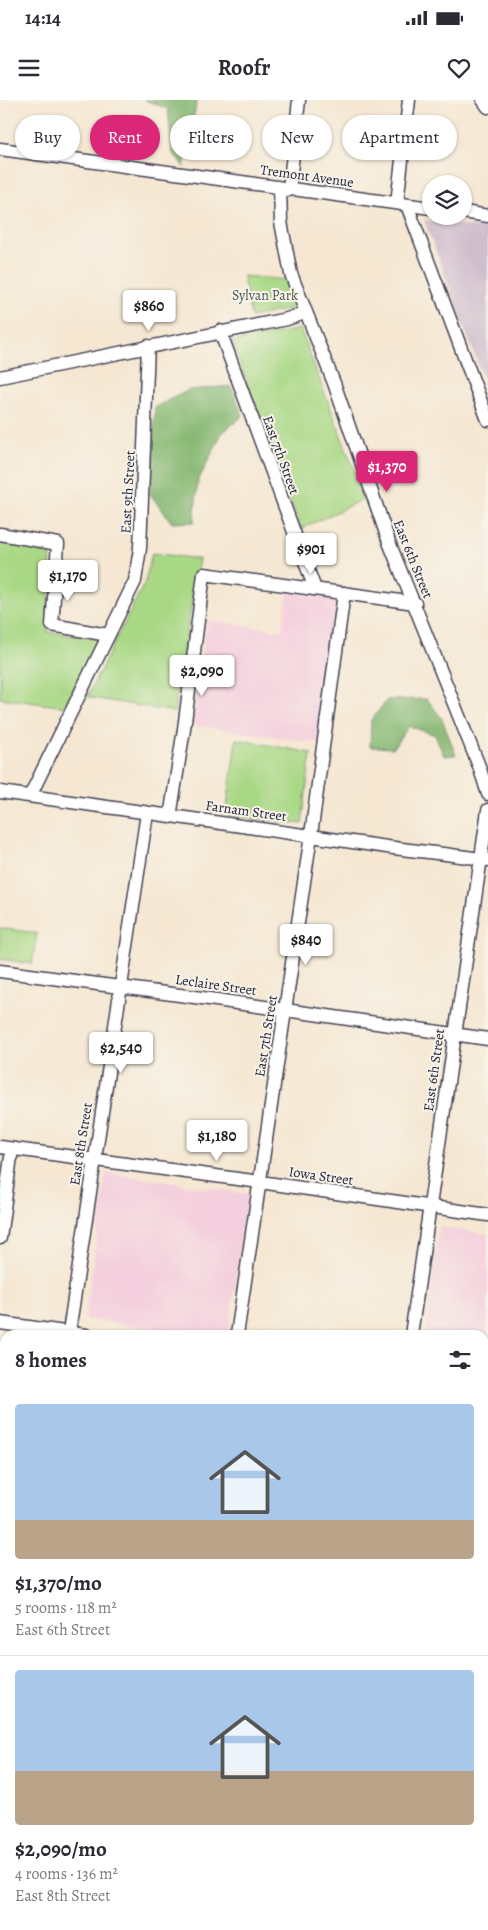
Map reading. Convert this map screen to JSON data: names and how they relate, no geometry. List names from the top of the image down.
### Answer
{
  "streets": {
    "street": [
      "Tremont Avenue",
      "East 7th Street",
      "East 9th Street",
      "East 6th Street",
      "Farnam Street",
      "Leclaire Street",
      "East 8th Street",
      "Iowa Street"
    ]
  },
  "crossings": [
    ["Tremont Avenue", "East 6th Street"],
    ["East 7th Street", "Farnam Street"],
    ["East 7th Street", "Leclaire Street"],
    ["East 7th Street", "Iowa Street"],
    ["East 9th Street", "Farnam Street"],
    ["East 6th Street", "Farnam Street"],
    ["East 6th Street", "Leclaire Street"],
    ["East 6th Street", "Iowa Street"],
    ["Farnam Street", "East 8th Street"],
    ["Leclaire Street", "East 8th Street"],
    ["East 8th Street", "Iowa Street"]
  ],
  "parks": ["Sylvan Park"],
  "page": {
    "status": "14:14",
    "header": "Roofr",
    "chip": [
      "Buy",
      "Rent",
      "Filters",
      "New",
      "Apartment"
    ],
    "price": [
      "$860",
      "$1,370",
      "$901",
      "$1,170",
      "$2,090",
      "$840",
      "$2,540",
      "$1,180"
    ],
    "heading": "8 homes",
    "list": [
      {
        "name": "$1,370/mo",
        "note": "5 rooms · 118 m² · East 6th Street"
      },
      {
        "name": "$2,090/mo",
        "note": "4 rooms · 136 m² · East 8th Street"
      }
    ]
  }
}
